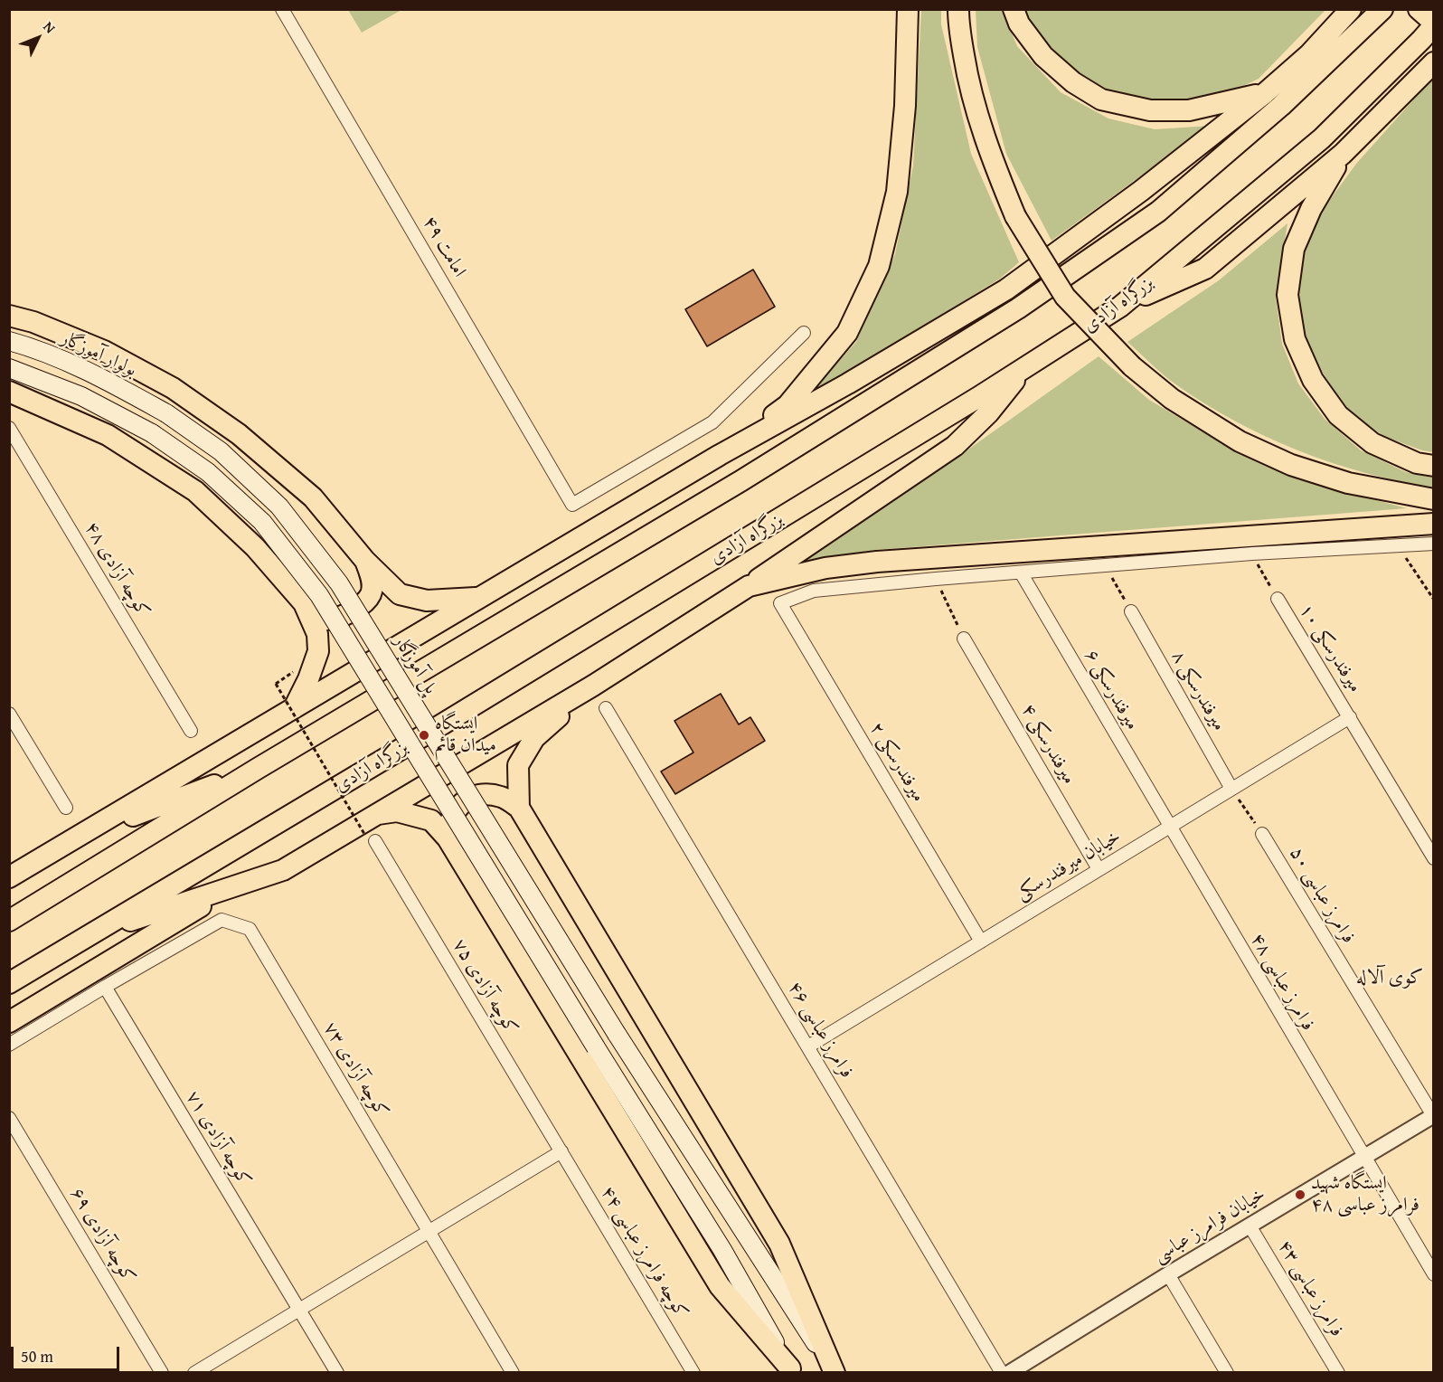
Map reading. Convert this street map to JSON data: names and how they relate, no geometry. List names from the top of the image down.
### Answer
{
  "streets": {
    "highway": ["بزرگراه آزادی"],
    "main road": ["بولوار آموزگار", "پل آموزگار"],
    "street": [
      "امامت ۴۹",
      "کوچه آزادی ۴۸",
      "میرفندرسکی ۱۰",
      "میرفندرسکی ۶",
      "میرفندرسکی ۸",
      "میرفندرسکی ۴",
      "میرفندرسکی ۲",
      "خیابان میرفندرسکی",
      "فرامرز عباسی ۵۰",
      "فرامرز عباسی ۴۸",
      "کوچه آزادی ۷۵",
      "فرامرز عباسی ۴۶",
      "کوچه آزادی ۷۳",
      "کوچه آزادی ۷۱",
      "خیابان فرامرز عباسی",
      "کوچه آزادی ۶۹",
      "کوچه فرامرز عباسی ۴۴",
      "فرامرز عباسی ۴۳"
    ]
  },
  "crossings": [
    ["بولوار آموزگار", "پل آموزگار"],
    ["میرفندرسکی ۱۰", "خیابان میرفندرسکی"],
    ["میرفندرسکی ۶", "خیابان میرفندرسکی"],
    ["میرفندرسکی ۶", "فرامرز عباسی ۴۸"],
    ["میرفندرسکی ۸", "خیابان میرفندرسکی"],
    ["میرفندرسکی ۴", "خیابان میرفندرسکی"],
    ["میرفندرسکی ۲", "خیابان میرفندرسکی"],
    ["خیابان میرفندرسکی", "فرامرز عباسی ۴۸"],
    ["خیابان میرفندرسکی", "فرامرز عباسی ۴۶"],
    ["فرامرز عباسی ۵۰", "خیابان فرامرز عباسی"],
    ["فرامرز عباسی ۴۸", "خیابان فرامرز عباسی"],
    ["کوچه آزادی ۷۵", "کوچه فرامرز عباسی ۴۴"],
    ["کوچه آزادی ۷۳", "کوچه آزادی ۷۱"],
    ["خیابان فرامرز عباسی", "فرامرز عباسی ۴۳"]
  ],
  "districts": ["کوی آلاله"],
  "places": ["ایستگاه میدان قائم", "ایستگاه شهید فرامرز عباسی ۴۸"],
  "scale_bar": "50 m",
  "north": "top right"
}
